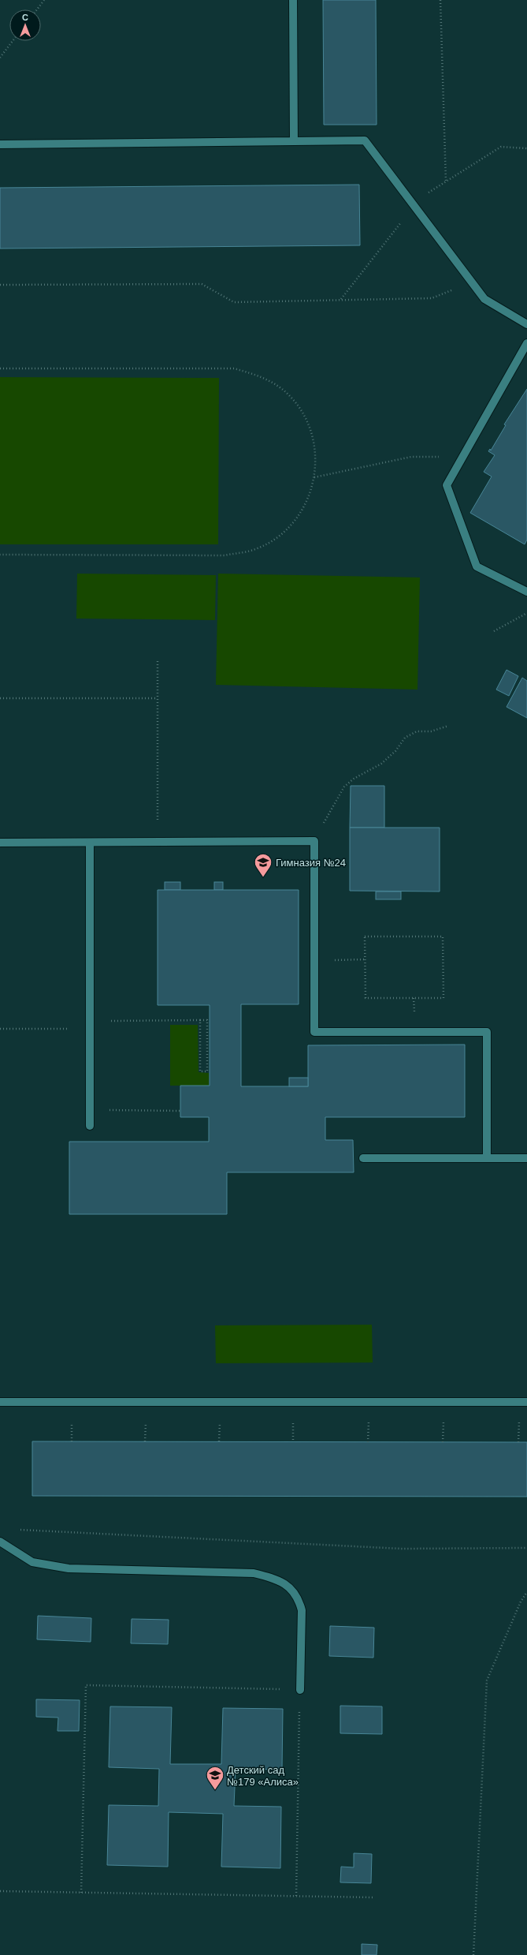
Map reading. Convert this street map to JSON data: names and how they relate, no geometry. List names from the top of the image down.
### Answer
{
  "places": {
    "school or university": ["Гимназия №24", "Детский сад №179 «Алиса»"]
  },
  "north": "top"
}
